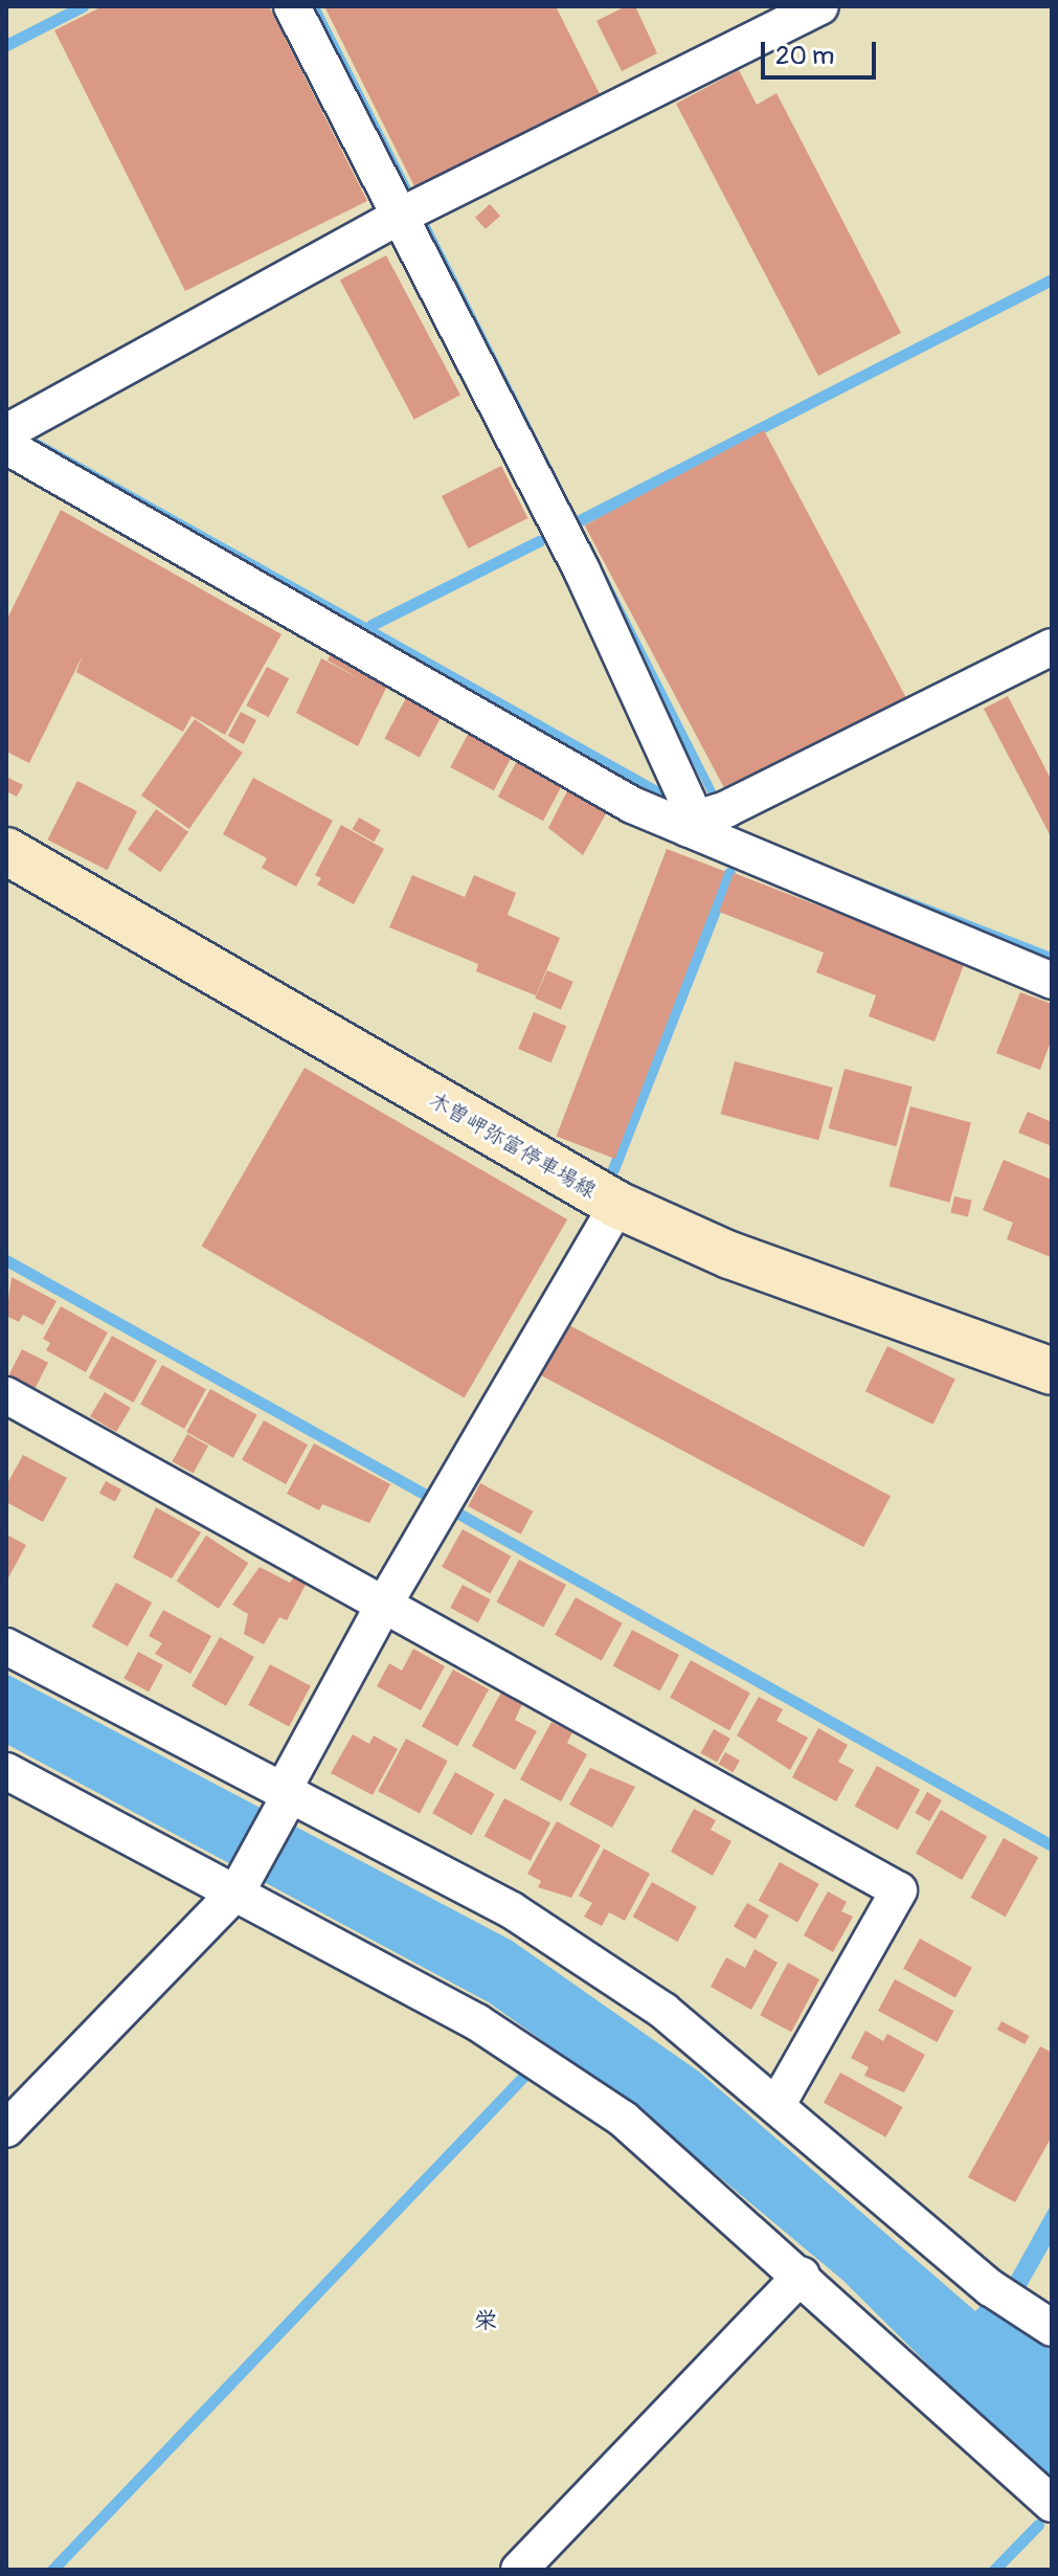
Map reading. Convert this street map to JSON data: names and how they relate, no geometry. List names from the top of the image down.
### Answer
{
  "streets": {
    "main road": ["木曽岬弥富停車場線"]
  },
  "districts": ["栄"],
  "scale_bar": "20 m"
}
